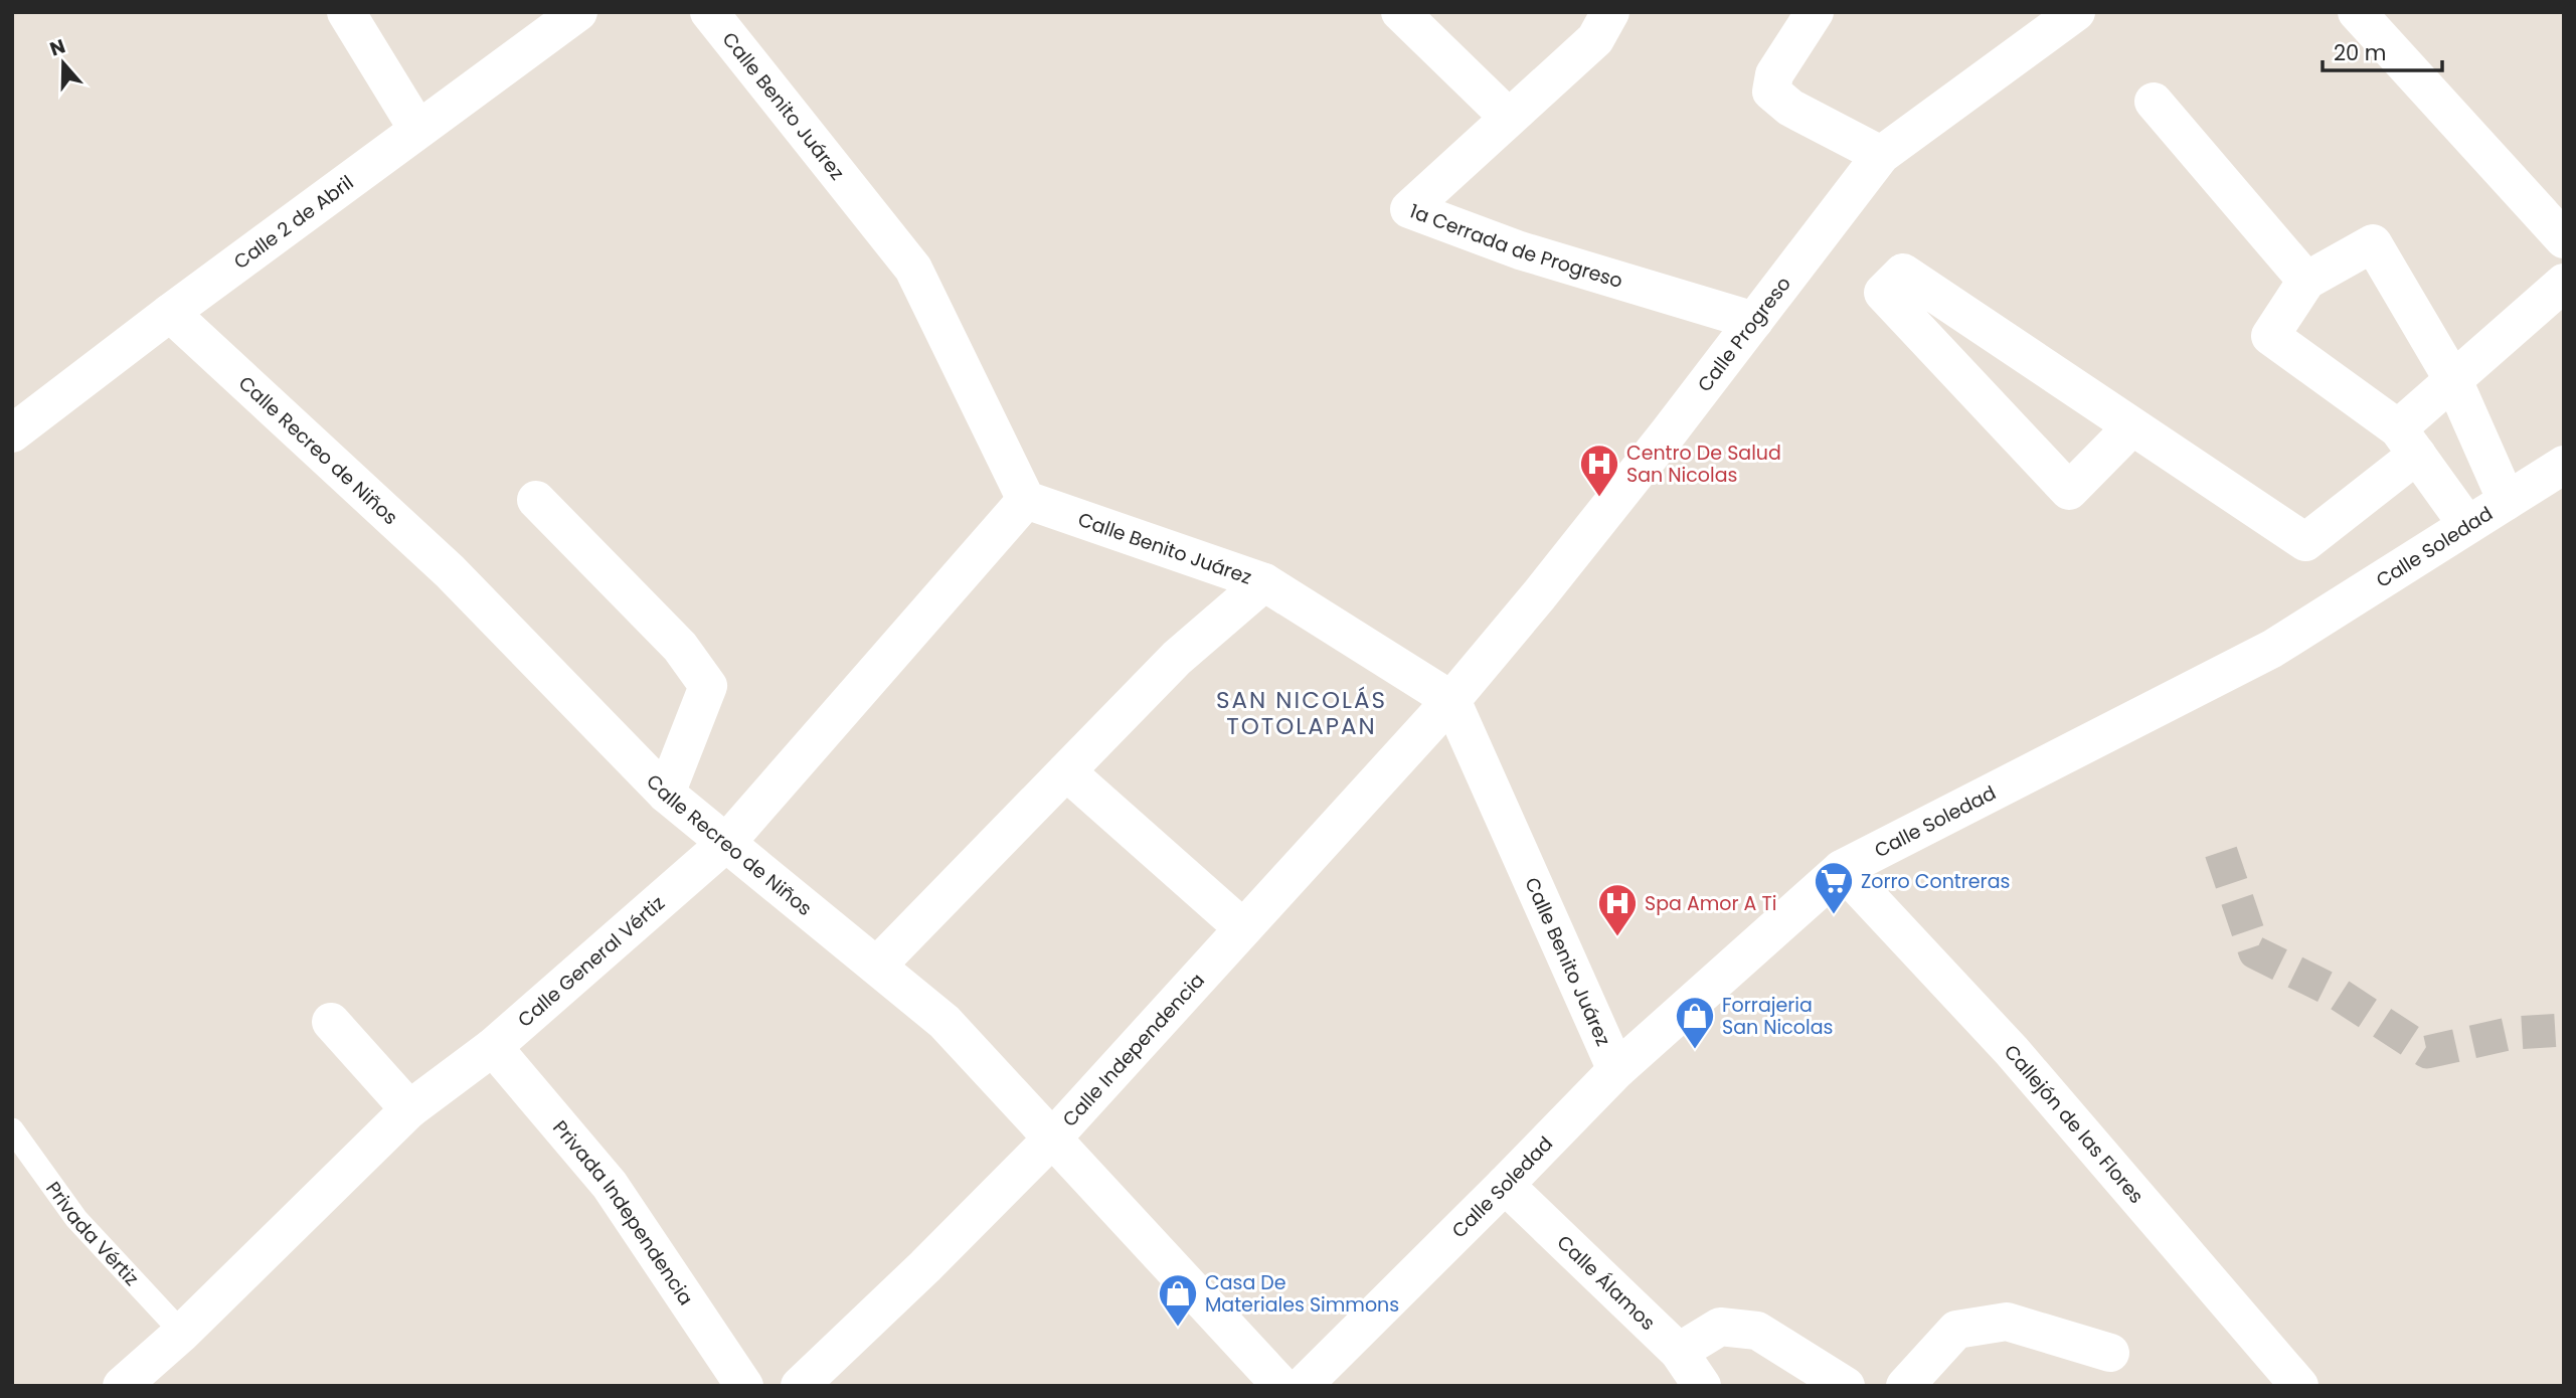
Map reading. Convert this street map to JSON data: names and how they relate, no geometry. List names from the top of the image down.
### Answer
{
  "streets": {
    "street": [
      "Calle Benito Juárez",
      "Calle 2 de Abril",
      "1a Cerrada de Progreso",
      "Calle Progreso",
      "Calle Recreo de Niños",
      "Calle Soledad",
      "Calle General Vértiz",
      "Calle Independencia",
      "Callejón de las Flores",
      "Privada Independencia",
      "Calle Álamos"
    ],
    "lane": ["Privada Vértiz"]
  },
  "crossings": [
    ["Calle Benito Juárez", "Calle Progreso"],
    ["Calle Benito Juárez", "Calle Soledad"],
    ["Calle Benito Juárez", "Calle General Vértiz"],
    ["Calle Benito Juárez", "Calle Independencia"],
    ["Calle 2 de Abril", "Calle Recreo de Niños"],
    ["1a Cerrada de Progreso", "Calle Progreso"],
    ["Calle Progreso", "Calle Independencia"],
    ["Calle Recreo de Niños", "Calle Soledad"],
    ["Calle Recreo de Niños", "Calle General Vértiz"],
    ["Calle Recreo de Niños", "Calle Independencia"],
    ["Calle Soledad", "Callejón de las Flores"],
    ["Calle Soledad", "Calle Álamos"],
    ["Calle General Vértiz", "Privada Independencia"],
    ["Calle General Vértiz", "Privada Vértiz"]
  ],
  "districts": ["SAN NICOLÁS TOTOLAPAN"],
  "places": {
    "hospital": ["Centro De Salud San Nicolas", "Spa Amor A Ti"],
    "supermarket": ["Zorro Contreras"],
    "shop": ["Forrajeria San Nicolas", "Casa De Materiales Simmons"]
  },
  "scale_bar": "20 m",
  "north": "top"
}
